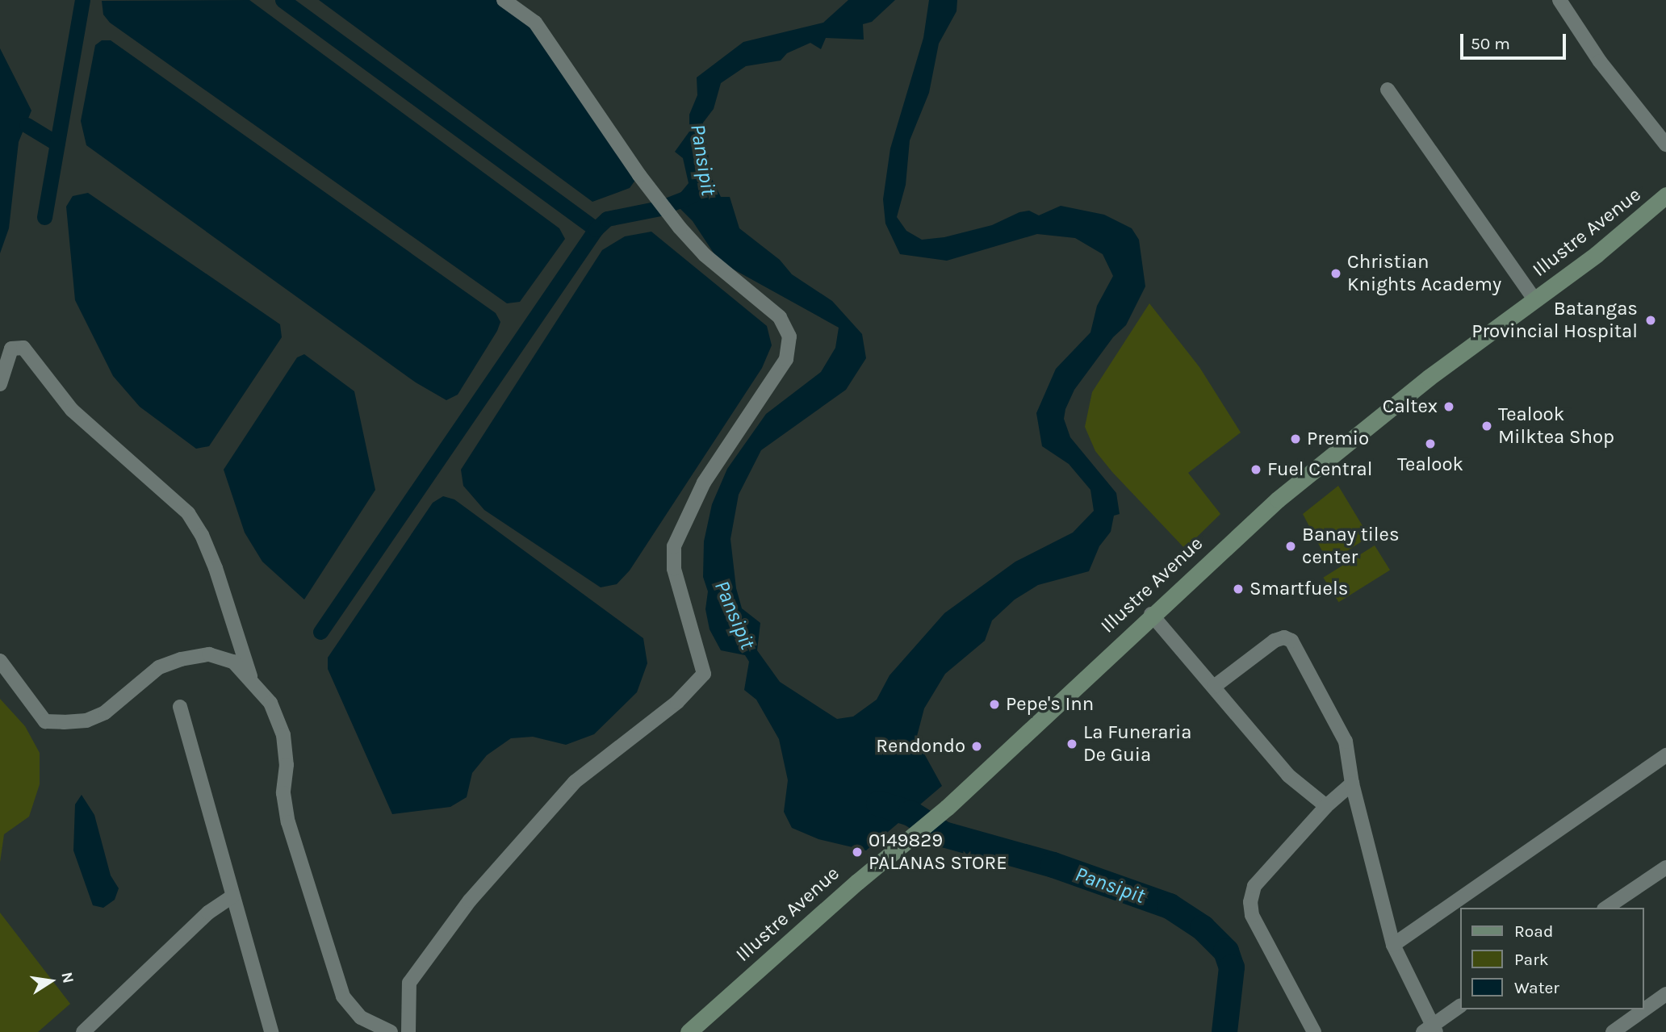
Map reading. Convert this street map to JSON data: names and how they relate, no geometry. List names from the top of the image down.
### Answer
{
  "streets": {
    "main road": ["Illustre Avenue"]
  },
  "water": ["Pansipit"],
  "places": [
    "Christian Knights Academy",
    "Batangas Provincial Hospital",
    "Caltex",
    "Tealook Milktea Shop",
    "Premio",
    "Tealook",
    "Fuel Central",
    "Banay tiles center",
    "Smartfuels",
    "Pepe's Inn",
    "La Funeraria De Guia",
    "Rendondo",
    "0149829 PALANAS STORE"
  ],
  "legend": ["Road", "Park", "Water"],
  "scale_bar": "50 m",
  "north": "right"
}
